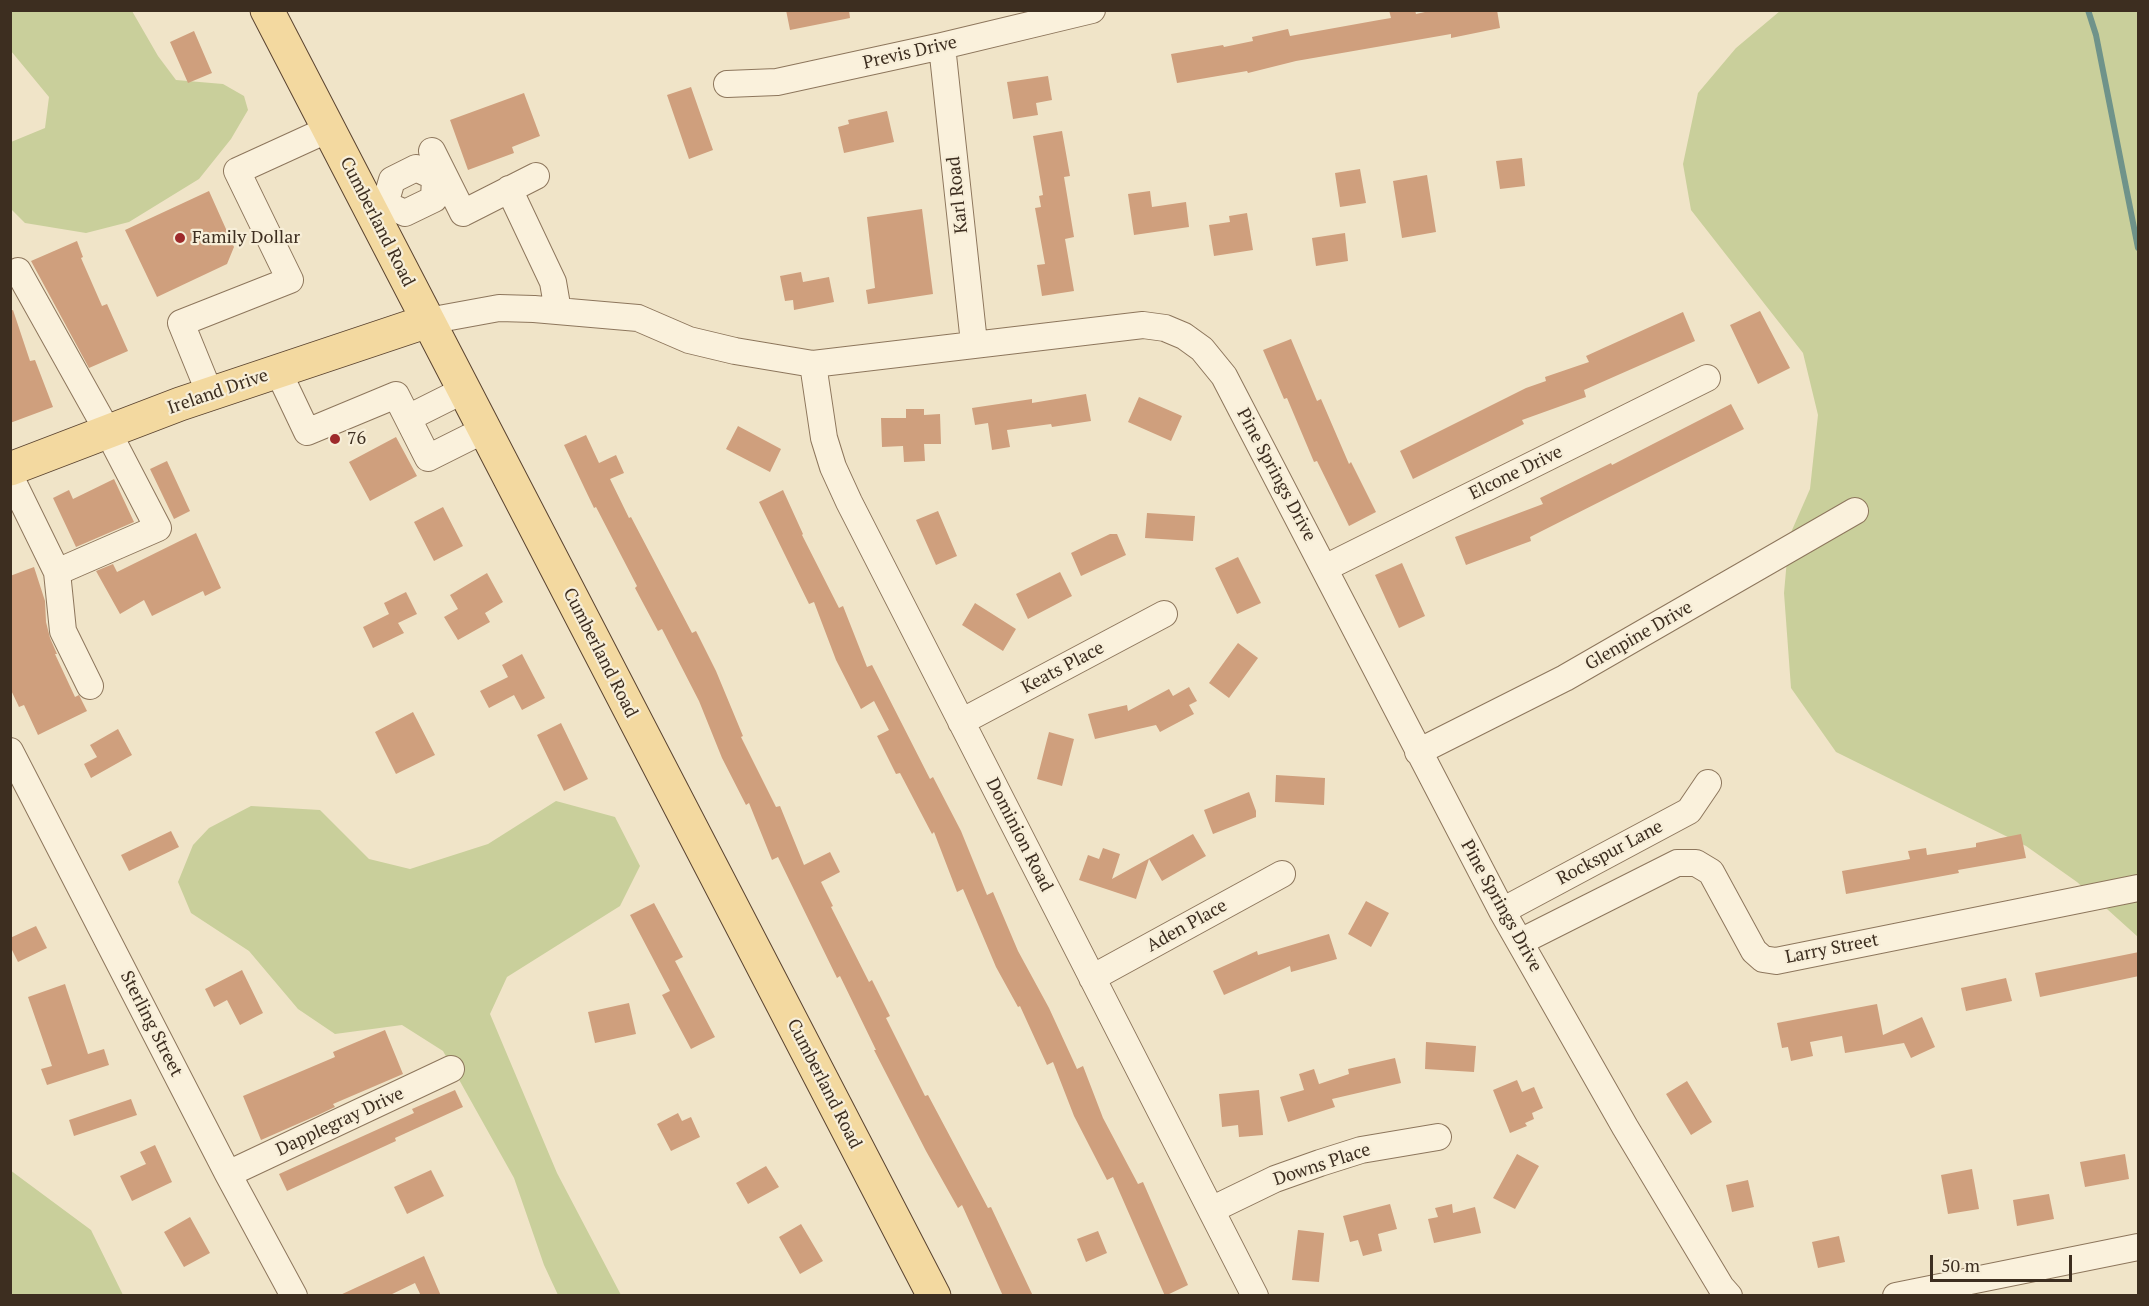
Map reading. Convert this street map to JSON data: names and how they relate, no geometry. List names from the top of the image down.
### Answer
{
  "streets": {
    "main road": ["Cumberland Road", "Ireland Drive"],
    "street": [
      "Previs Drive",
      "Karl Road",
      "Elcone Drive",
      "Pine Springs Drive",
      "Glenpine Drive",
      "Keats Place",
      "Dominion Road",
      "Rockspur Lane",
      "Aden Place",
      "Larry Street",
      "Sterling Street",
      "Dapplegray Drive",
      "Downs Place"
    ]
  },
  "crossings": [
    ["Previs Drive", "Karl Road"],
    ["Karl Road", "Pine Springs Drive"],
    ["Cumberland Road", "Ireland Drive"],
    ["Cumberland Road", "Pine Springs Drive"],
    ["Ireland Drive", "Pine Springs Drive"],
    ["Elcone Drive", "Pine Springs Drive"],
    ["Pine Springs Drive", "Glenpine Drive"],
    ["Pine Springs Drive", "Dominion Road"],
    ["Pine Springs Drive", "Rockspur Lane"],
    ["Pine Springs Drive", "Larry Street"],
    ["Keats Place", "Dominion Road"],
    ["Dominion Road", "Aden Place"],
    ["Dominion Road", "Downs Place"],
    ["Sterling Street", "Dapplegray Drive"]
  ],
  "places": ["Family Dollar", "76"],
  "scale_bar": "50 m"
}
